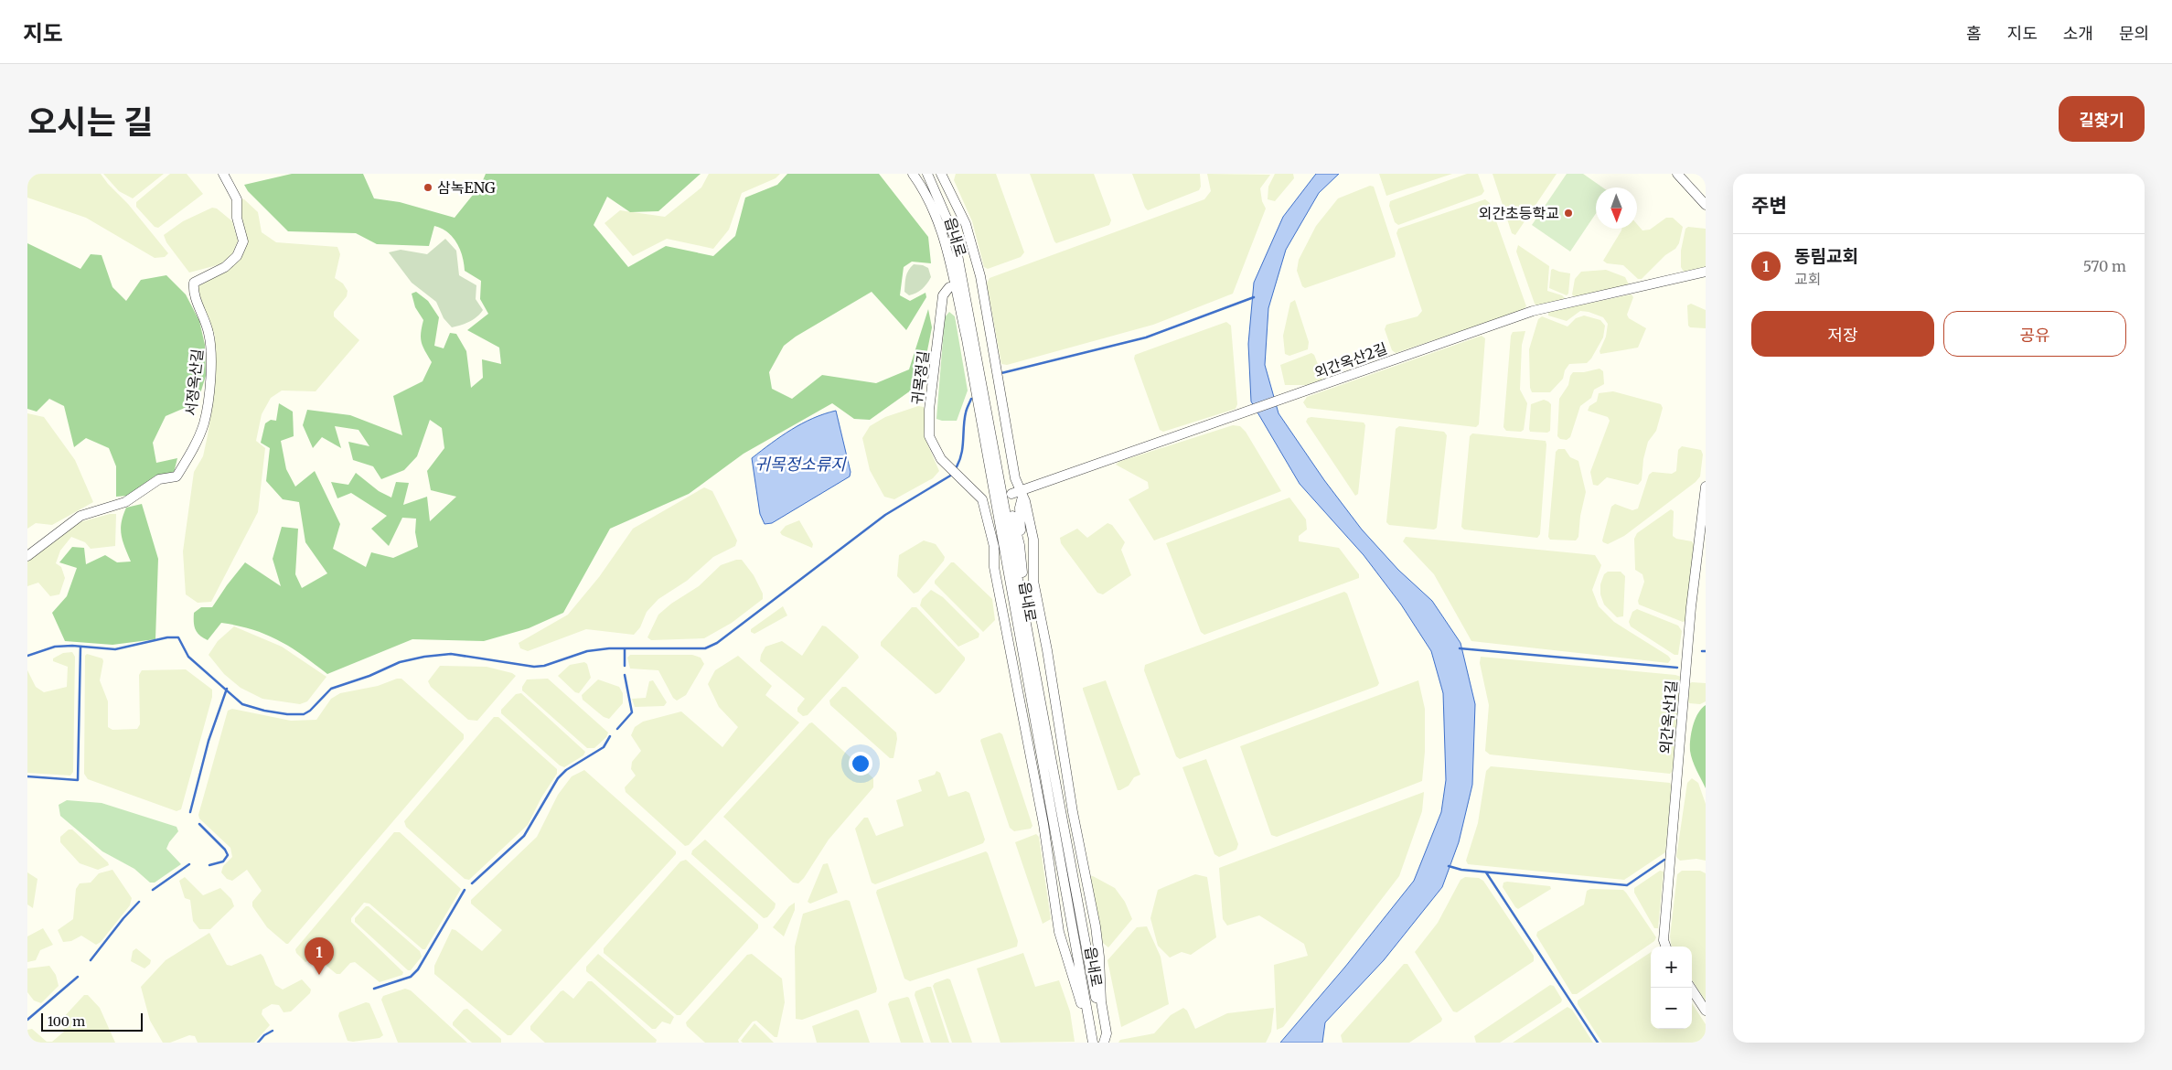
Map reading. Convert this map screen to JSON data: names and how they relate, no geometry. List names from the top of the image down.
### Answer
{
  "streets": {
    "street": [
      "읍내로",
      "외간옥산2길",
      "귀목정길",
      "서정옥산길",
      "외간옥산1길"
    ]
  },
  "crossings": [
    ["읍내로", "외간옥산2길"],
    ["읍내로", "귀목정길"]
  ],
  "water": ["귀목정소류지"],
  "places": ["삼녹ENG", "외간초등학교"],
  "scale_bar": "100 m",
  "north": "bottom",
  "page": {
    "header": "지도",
    "nav": [
      "홈",
      "지도",
      "소개",
      "문의"
    ],
    "title": "오시는 길",
    "buttons": [
      "길찾기",
      ["저장", "공유"]
    ],
    "heading": "주변",
    "list": [
      {
        "mark": "1",
        "name": "동림교회",
        "note": "교회",
        "value": "570 m"
      }
    ],
    "pins": "1",
    "map_buttons": ["+", "−"],
    "scale": "100 m"
  }
}
